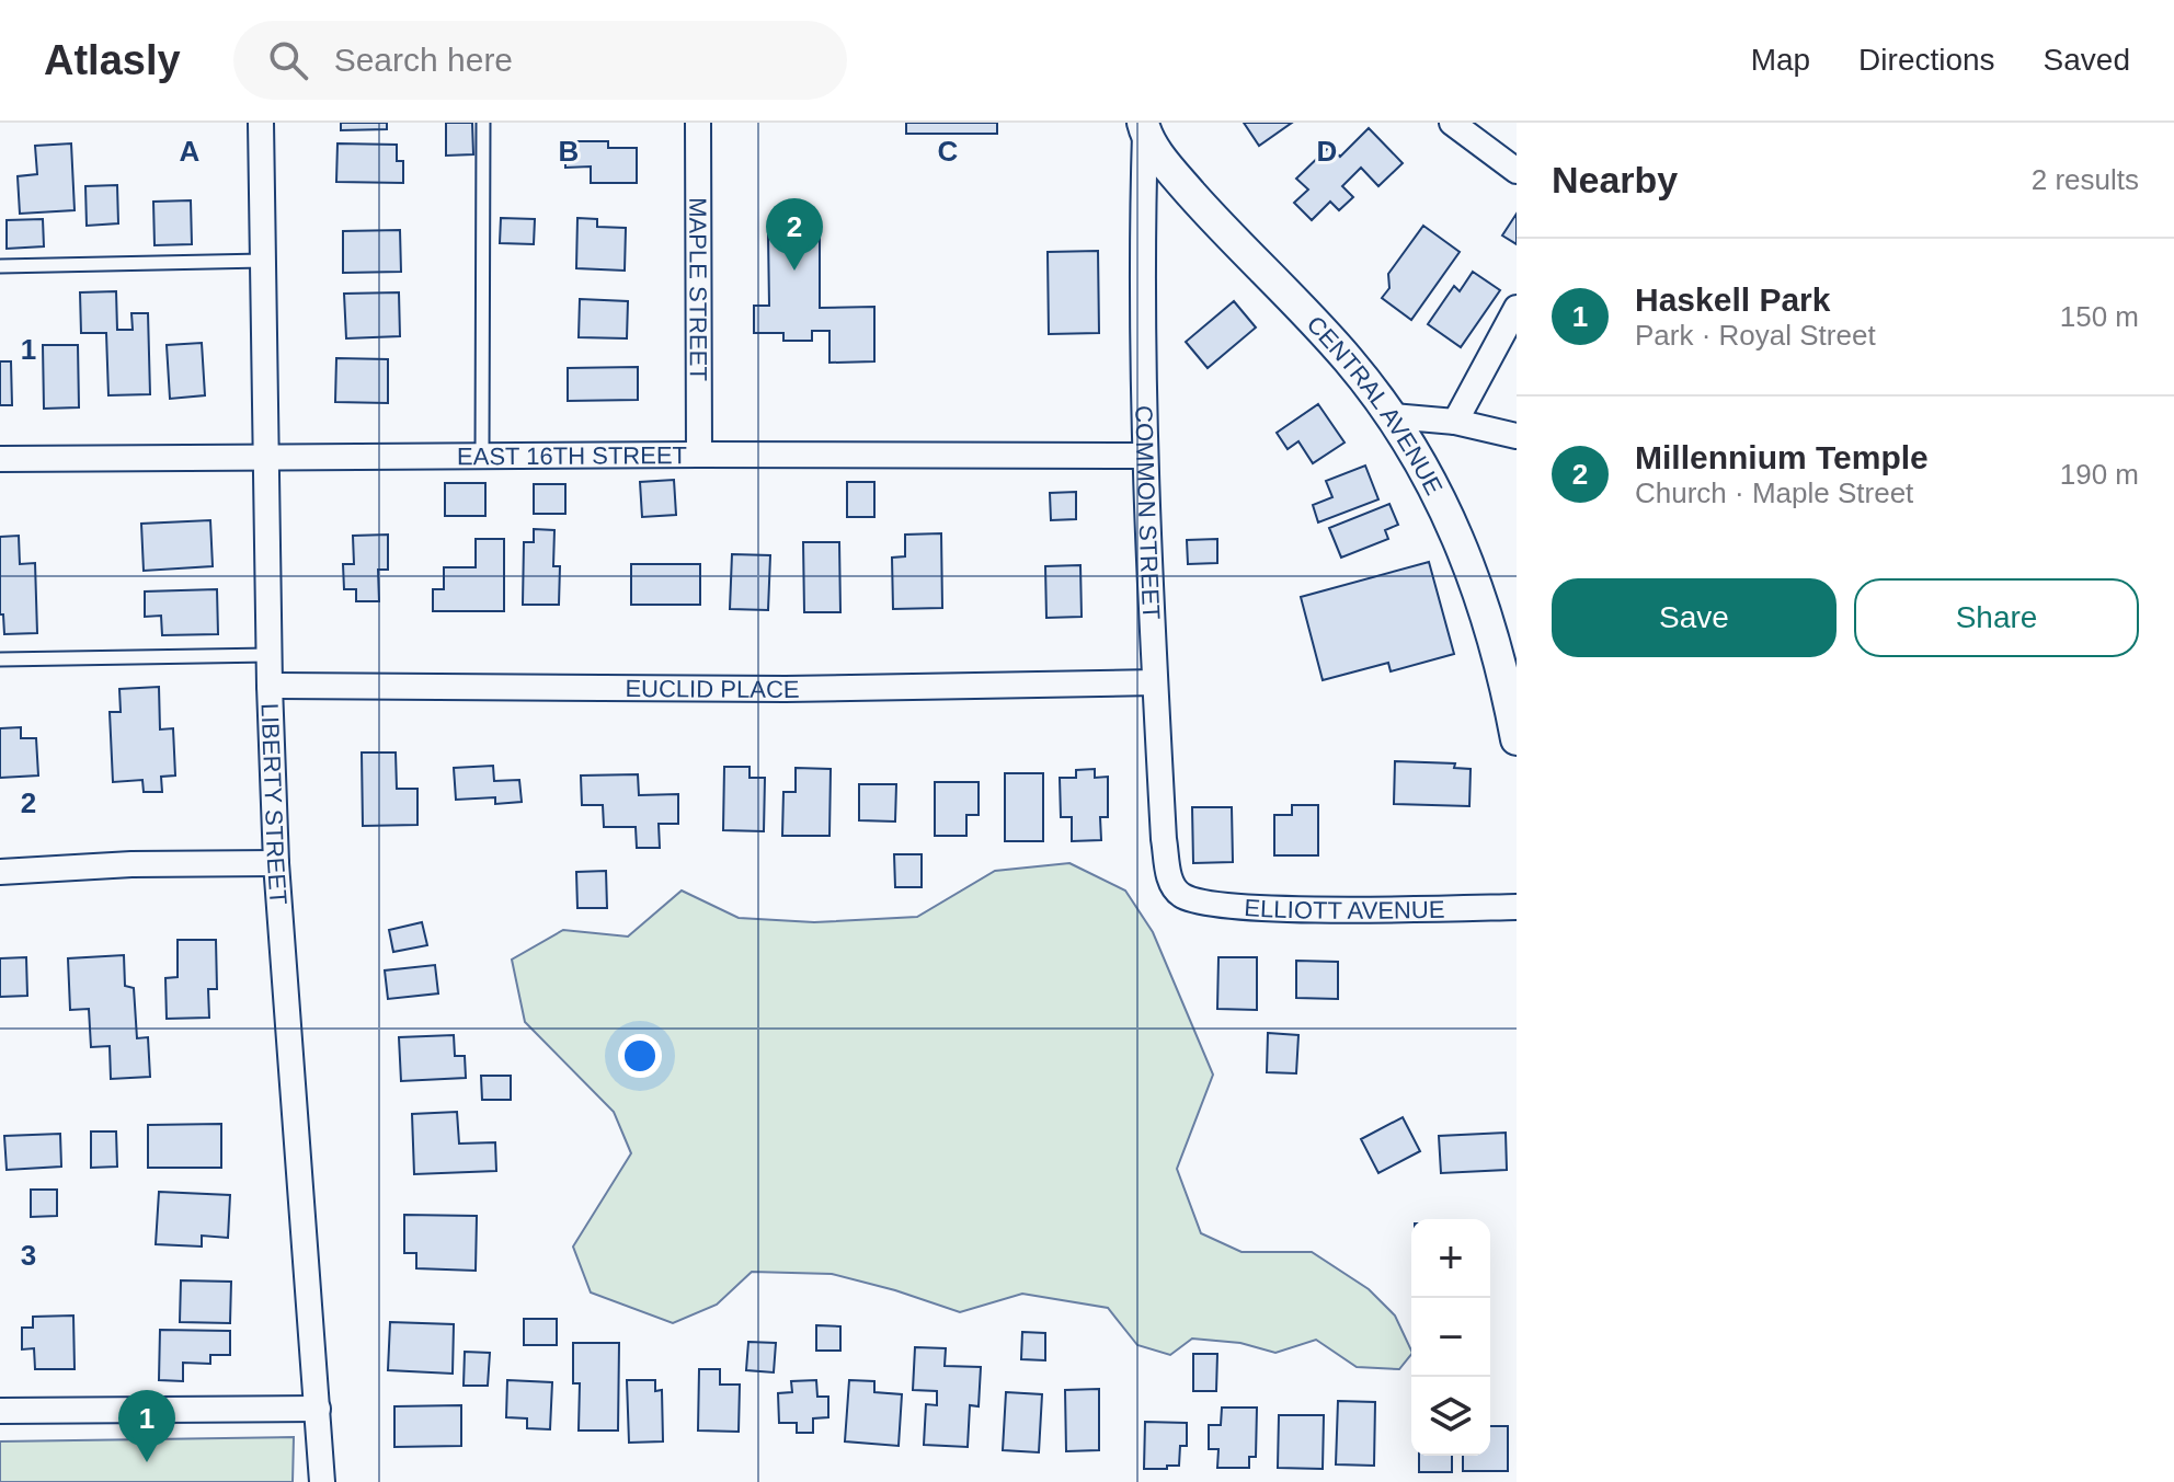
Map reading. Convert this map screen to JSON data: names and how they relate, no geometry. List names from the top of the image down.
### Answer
{
  "streets": {
    "street": [
      "MAPLE STREET",
      "CENTRAL AVENUE",
      "EAST 16TH STREET",
      "COMMON STREET",
      "EUCLID PLACE",
      "LIBERTY STREET",
      "ELLIOTT AVENUE"
    ]
  },
  "crossings": [
    ["MAPLE STREET", "EAST 16TH STREET"],
    ["CENTRAL AVENUE", "COMMON STREET"],
    ["EAST 16TH STREET", "COMMON STREET"],
    ["EAST 16TH STREET", "LIBERTY STREET"],
    ["COMMON STREET", "EUCLID PLACE"],
    ["COMMON STREET", "ELLIOTT AVENUE"],
    ["EUCLID PLACE", "LIBERTY STREET"]
  ],
  "page": {
    "header": "Atlasly",
    "search": "Search here",
    "nav": ["Map", "Directions", "Saved"],
    "heading": ["Nearby", "2 results"],
    "pins": ["2", "1"],
    "list": [
      {
        "mark": "1",
        "name": "Haskell Park",
        "note": "Park · Royal Street",
        "value": "150 m"
      },
      {
        "mark": "2",
        "name": "Millennium Temple",
        "note": "Church · Maple Street",
        "value": "190 m"
      }
    ],
    "buttons": ["Save", "Share"],
    "map_buttons": ["+", "−"]
  },
  "grid": {
    "columns": [
      "A",
      "B",
      "C",
      "D"
    ],
    "rows": ["1", "2", "3"]
  }
}
